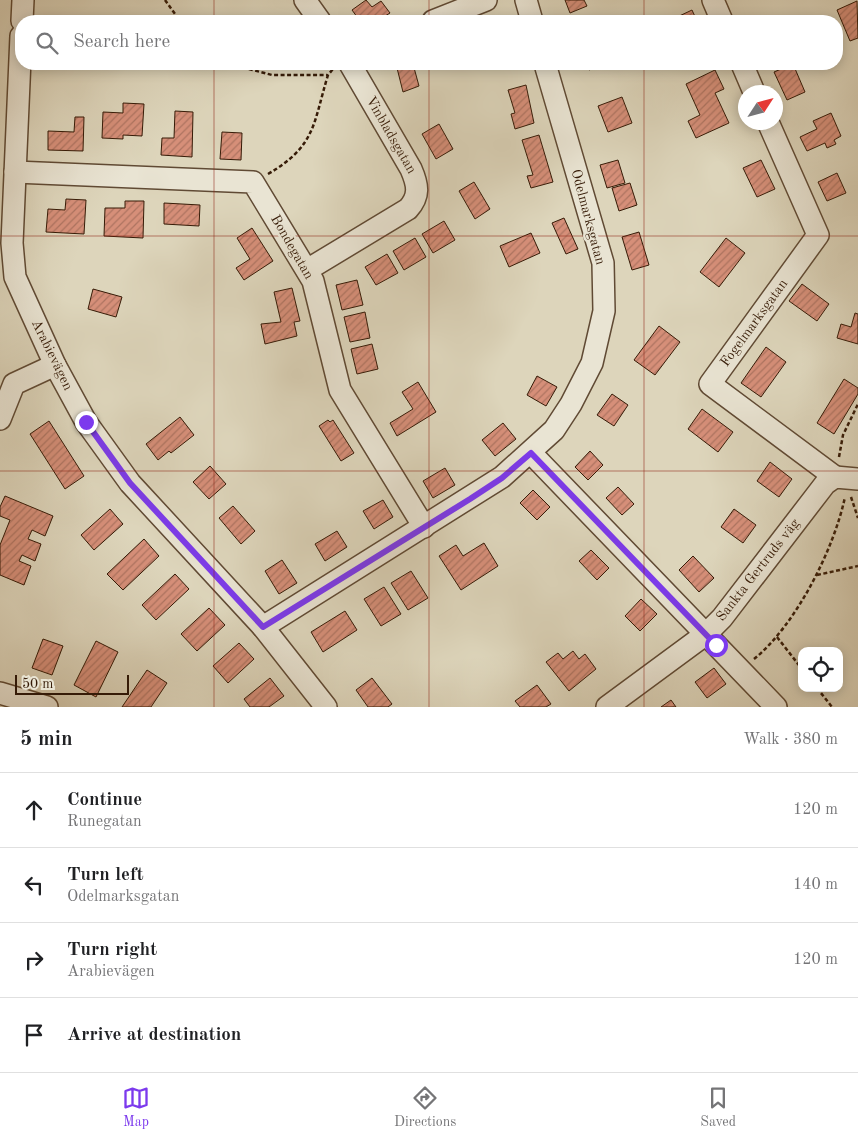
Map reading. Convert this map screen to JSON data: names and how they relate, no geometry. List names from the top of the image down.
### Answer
{
  "streets": {
    "street": [
      "Vinbladsgatan",
      "Odelmarksgatan",
      "Bondegatan",
      "Fogelmarksgatan",
      "Arabievägen",
      "Sankta Gertruds väg"
    ]
  },
  "crossings": [
    ["Vinbladsgatan", "Bondegatan"],
    ["Odelmarksgatan", "Bondegatan"],
    ["Odelmarksgatan", "Arabievägen"],
    ["Fogelmarksgatan", "Sankta Gertruds väg"]
  ],
  "scale_bar": "50 m",
  "north": "top right",
  "page": {
    "search": "Search here",
    "scale": "50 m",
    "heading": ["5 min", "Walk · 380 m"],
    "list": [
      ["Continue", "Runegatan", "120 m"],
      ["Turn left", "Odelmarksgatan", "140 m"],
      ["Turn right", "Arabievägen", "120 m"],
      "Arrive at destination"
    ],
    "nav": ["Map", "Directions", "Saved"]
  }
}
